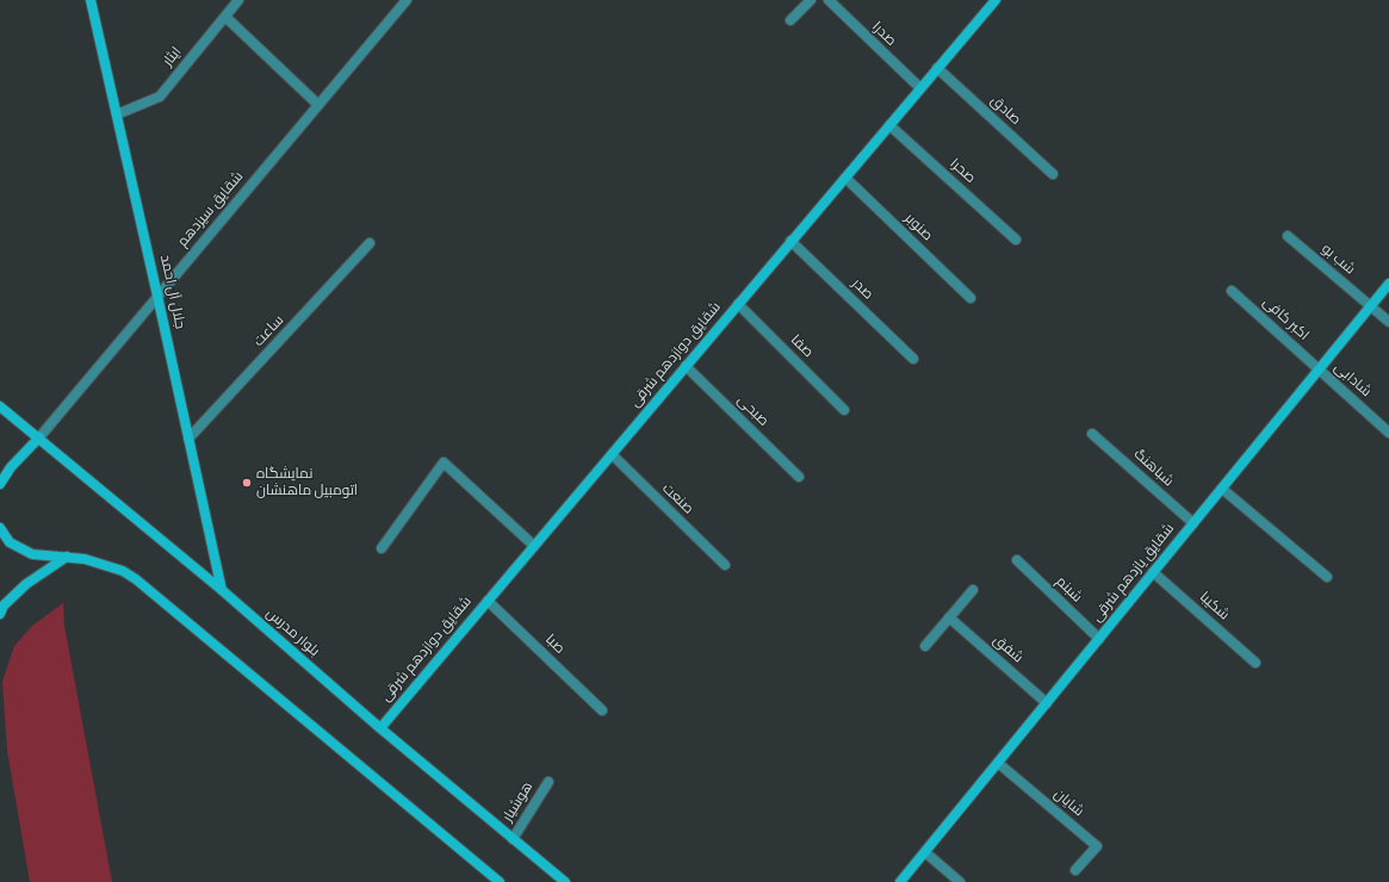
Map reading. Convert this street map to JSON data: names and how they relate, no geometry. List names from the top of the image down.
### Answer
{
  "streets": {
    "street": [
      "صدرا",
      "ایثار",
      "صادق",
      "صحرا",
      "شقایق سیزدهم",
      "صنوبر",
      "شب بو",
      "صدر",
      "جلال آل احمد",
      "اکبر کافی",
      "ساعت",
      "صفا",
      "شقایق دوازدهم شرقی",
      "شادابی",
      "صبحی",
      "شباهنگ",
      "صنعت",
      "شقایق یازدهم شرقی",
      "شبنم",
      "شکیبا",
      "بلوار مدرس",
      "صبا",
      "شفق",
      "هوشیار",
      "شایان"
    ]
  },
  "crossings": [
    ["صدرا", "شقایق دوازدهم شرقی"],
    ["ایثار", "جلال آل احمد"],
    ["صادق", "شقایق دوازدهم شرقی"],
    ["صحرا", "شقایق دوازدهم شرقی"],
    ["شقایق سیزدهم", "جلال آل احمد"],
    ["شقایق سیزدهم", "بلوار مدرس"],
    ["صنوبر", "شقایق دوازدهم شرقی"],
    ["شب بو", "شقایق یازدهم شرقی"],
    ["صدر", "شقایق دوازدهم شرقی"],
    ["جلال آل احمد", "ساعت"],
    ["جلال آل احمد", "بلوار مدرس"],
    ["اکبر کافی", "شادابی"],
    ["اکبر کافی", "شقایق یازدهم شرقی"],
    ["صفا", "شقایق دوازدهم شرقی"],
    ["شقایق دوازدهم شرقی", "صبحی"],
    ["شقایق دوازدهم شرقی", "صنعت"],
    ["شقایق دوازدهم شرقی", "بلوار مدرس"],
    ["شقایق دوازدهم شرقی", "صبا"],
    ["شادابی", "شقایق یازدهم شرقی"],
    ["شباهنگ", "شقایق یازدهم شرقی"],
    ["شقایق یازدهم شرقی", "شبنم"],
    ["شقایق یازدهم شرقی", "شکیبا"],
    ["شقایق یازدهم شرقی", "شفق"],
    ["شقایق یازدهم شرقی", "شایان"],
    ["بلوار مدرس", "هوشیار"]
  ],
  "places": ["نمایشگاه اتومبیل ماهنشان"]
}
